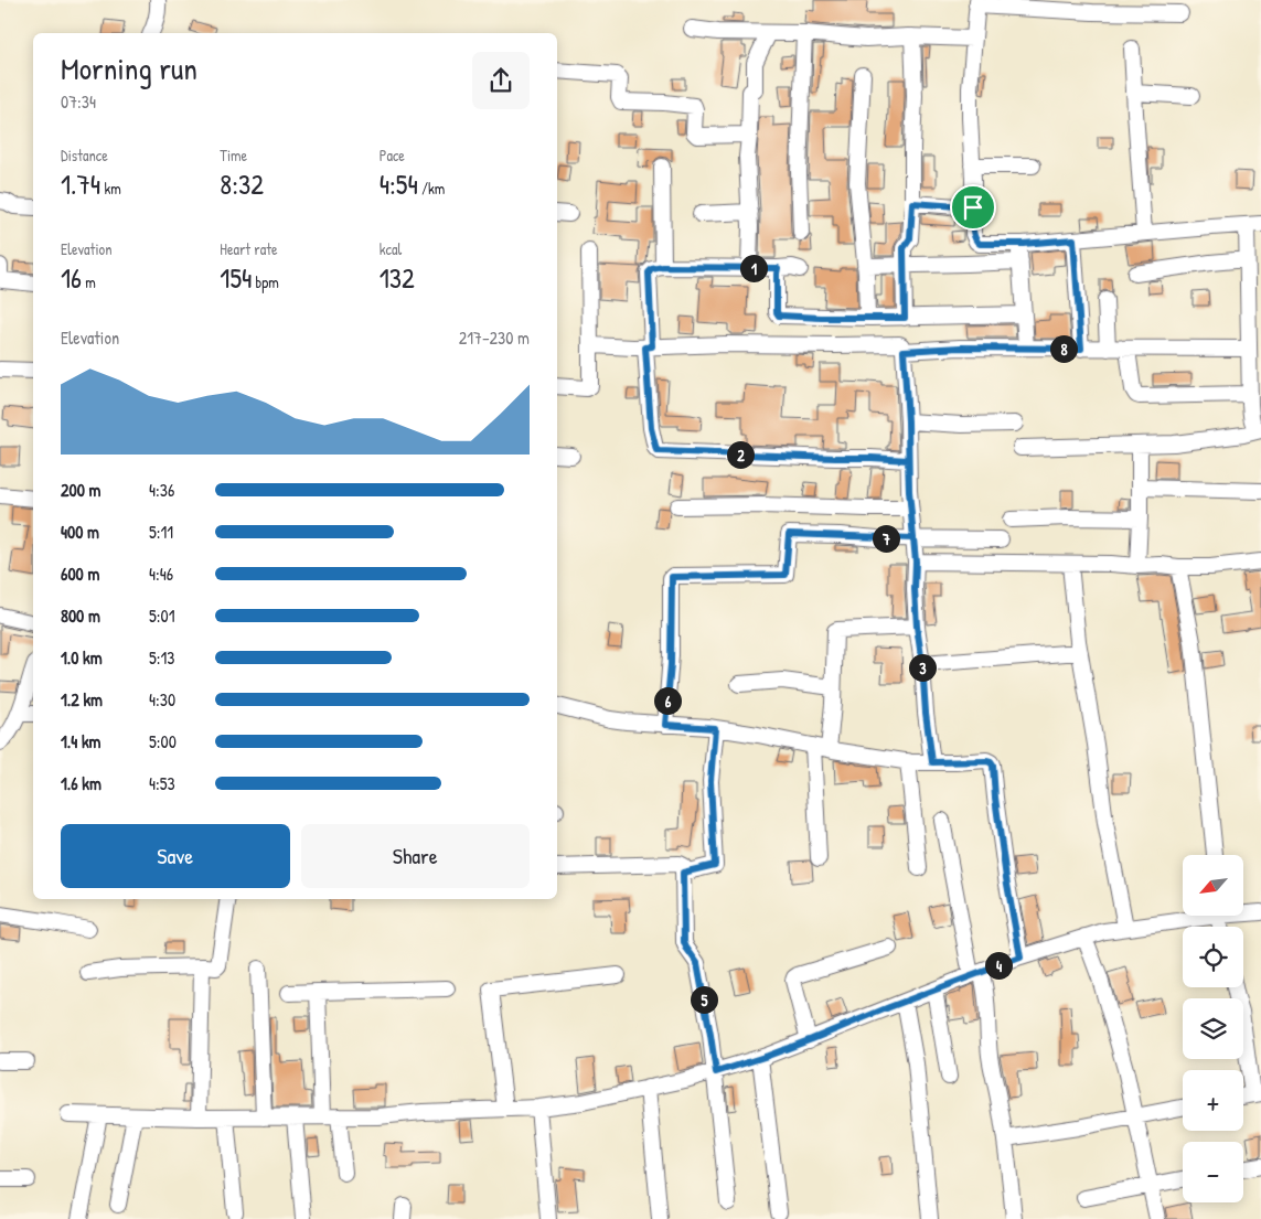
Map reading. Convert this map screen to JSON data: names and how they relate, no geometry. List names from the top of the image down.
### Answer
{
  "north": "bottom left",
  "page": {
    "heading": ["Morning run", "07:34"],
    "stats": [
      ["Distance", "1.74 km"],
      ["Time", "8:32"],
      ["Pace", "4:54 /km"],
      ["Elevation", "16 m"],
      ["Heart rate", "154 bpm"],
      ["kcal", "132"]
    ],
    "pins": [
      "1",
      "8",
      "2",
      "7",
      "3",
      "6",
      "4",
      "5"
    ],
    "chart": ["Elevation", "217–230 m"],
    "list": [
      {
        "name": "200 m",
        "note": "4:36"
      },
      {
        "name": "400 m",
        "note": "5:11"
      },
      {
        "name": "600 m",
        "note": "4:46"
      },
      {
        "name": "800 m",
        "note": "5:01"
      },
      {
        "name": "1.0 km",
        "note": "5:13"
      },
      {
        "name": "1.2 km",
        "note": "4:30"
      },
      {
        "name": "1.4 km",
        "note": "5:00"
      },
      {
        "name": "1.6 km",
        "note": "4:53"
      }
    ],
    "buttons": ["Save", "Share"],
    "map_buttons": ["+", "−"]
  }
}
